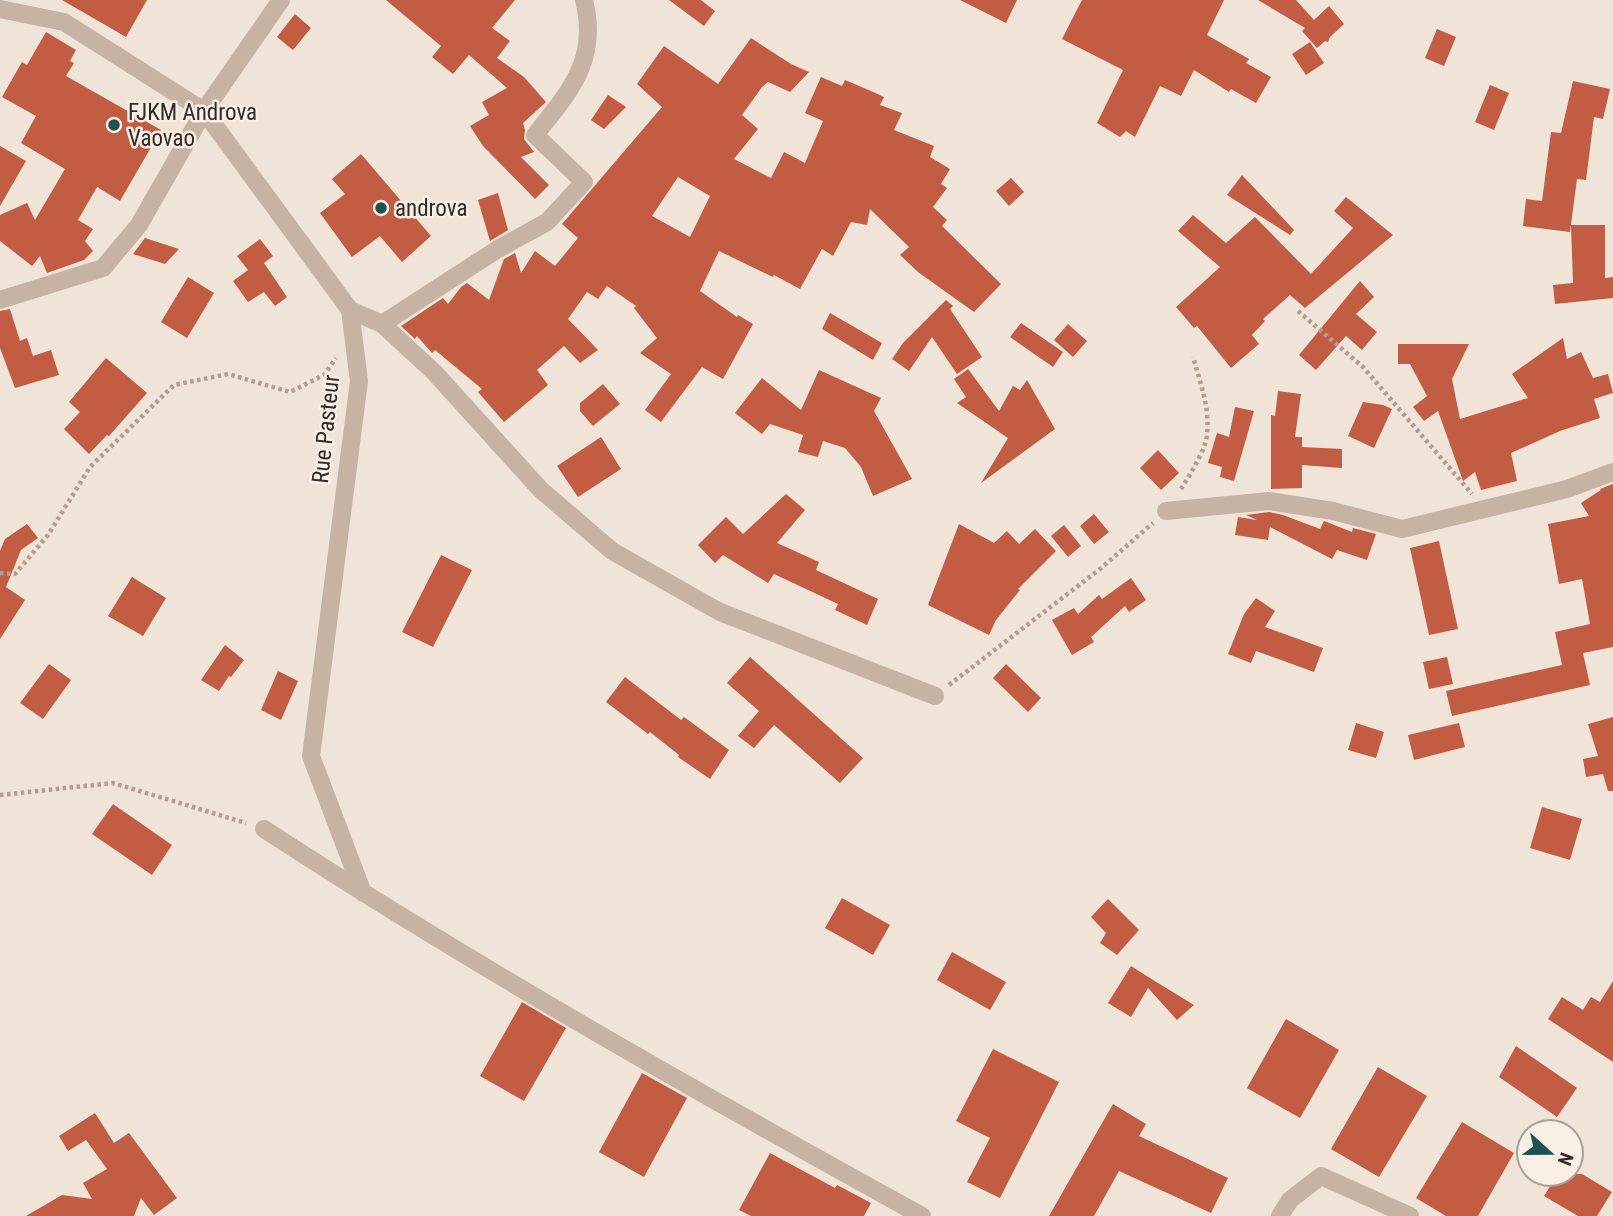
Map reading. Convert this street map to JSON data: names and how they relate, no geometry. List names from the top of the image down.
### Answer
{
  "streets": {
    "street": ["Rue Pasteur"]
  },
  "places": ["FJKM Androva Vaovao", "androva"],
  "north": "right"
}
